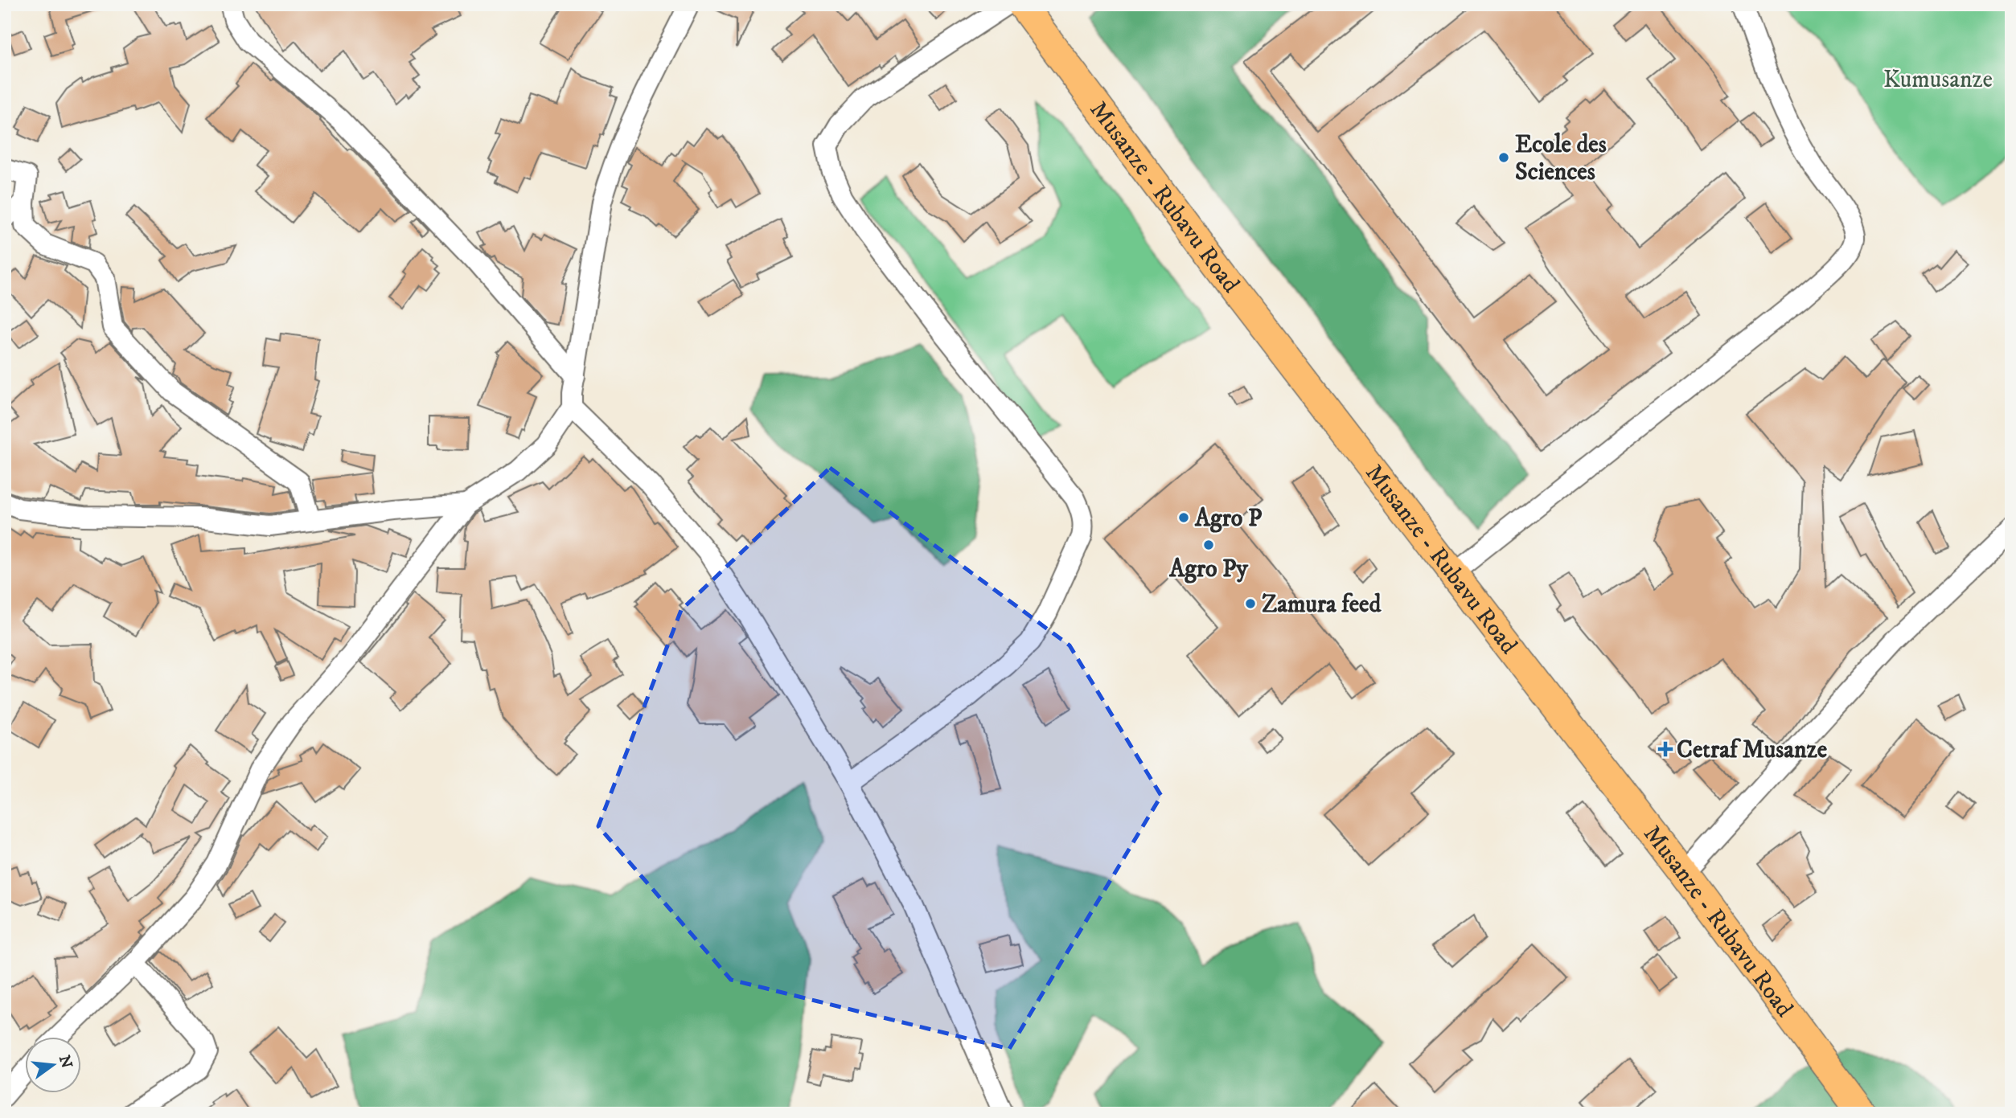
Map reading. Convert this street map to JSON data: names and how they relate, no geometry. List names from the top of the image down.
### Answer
{
  "streets": {
    "highway": ["Musanze - Rubavu Road"]
  },
  "parks": ["Kumusanze"],
  "places": {
    "other": [
      "Ecole des Sciences",
      "Agro P",
      "Agro Py",
      "Zamura feed"
    ],
    "health": ["Cetraf Musanze"]
  },
  "north": "right"
}
